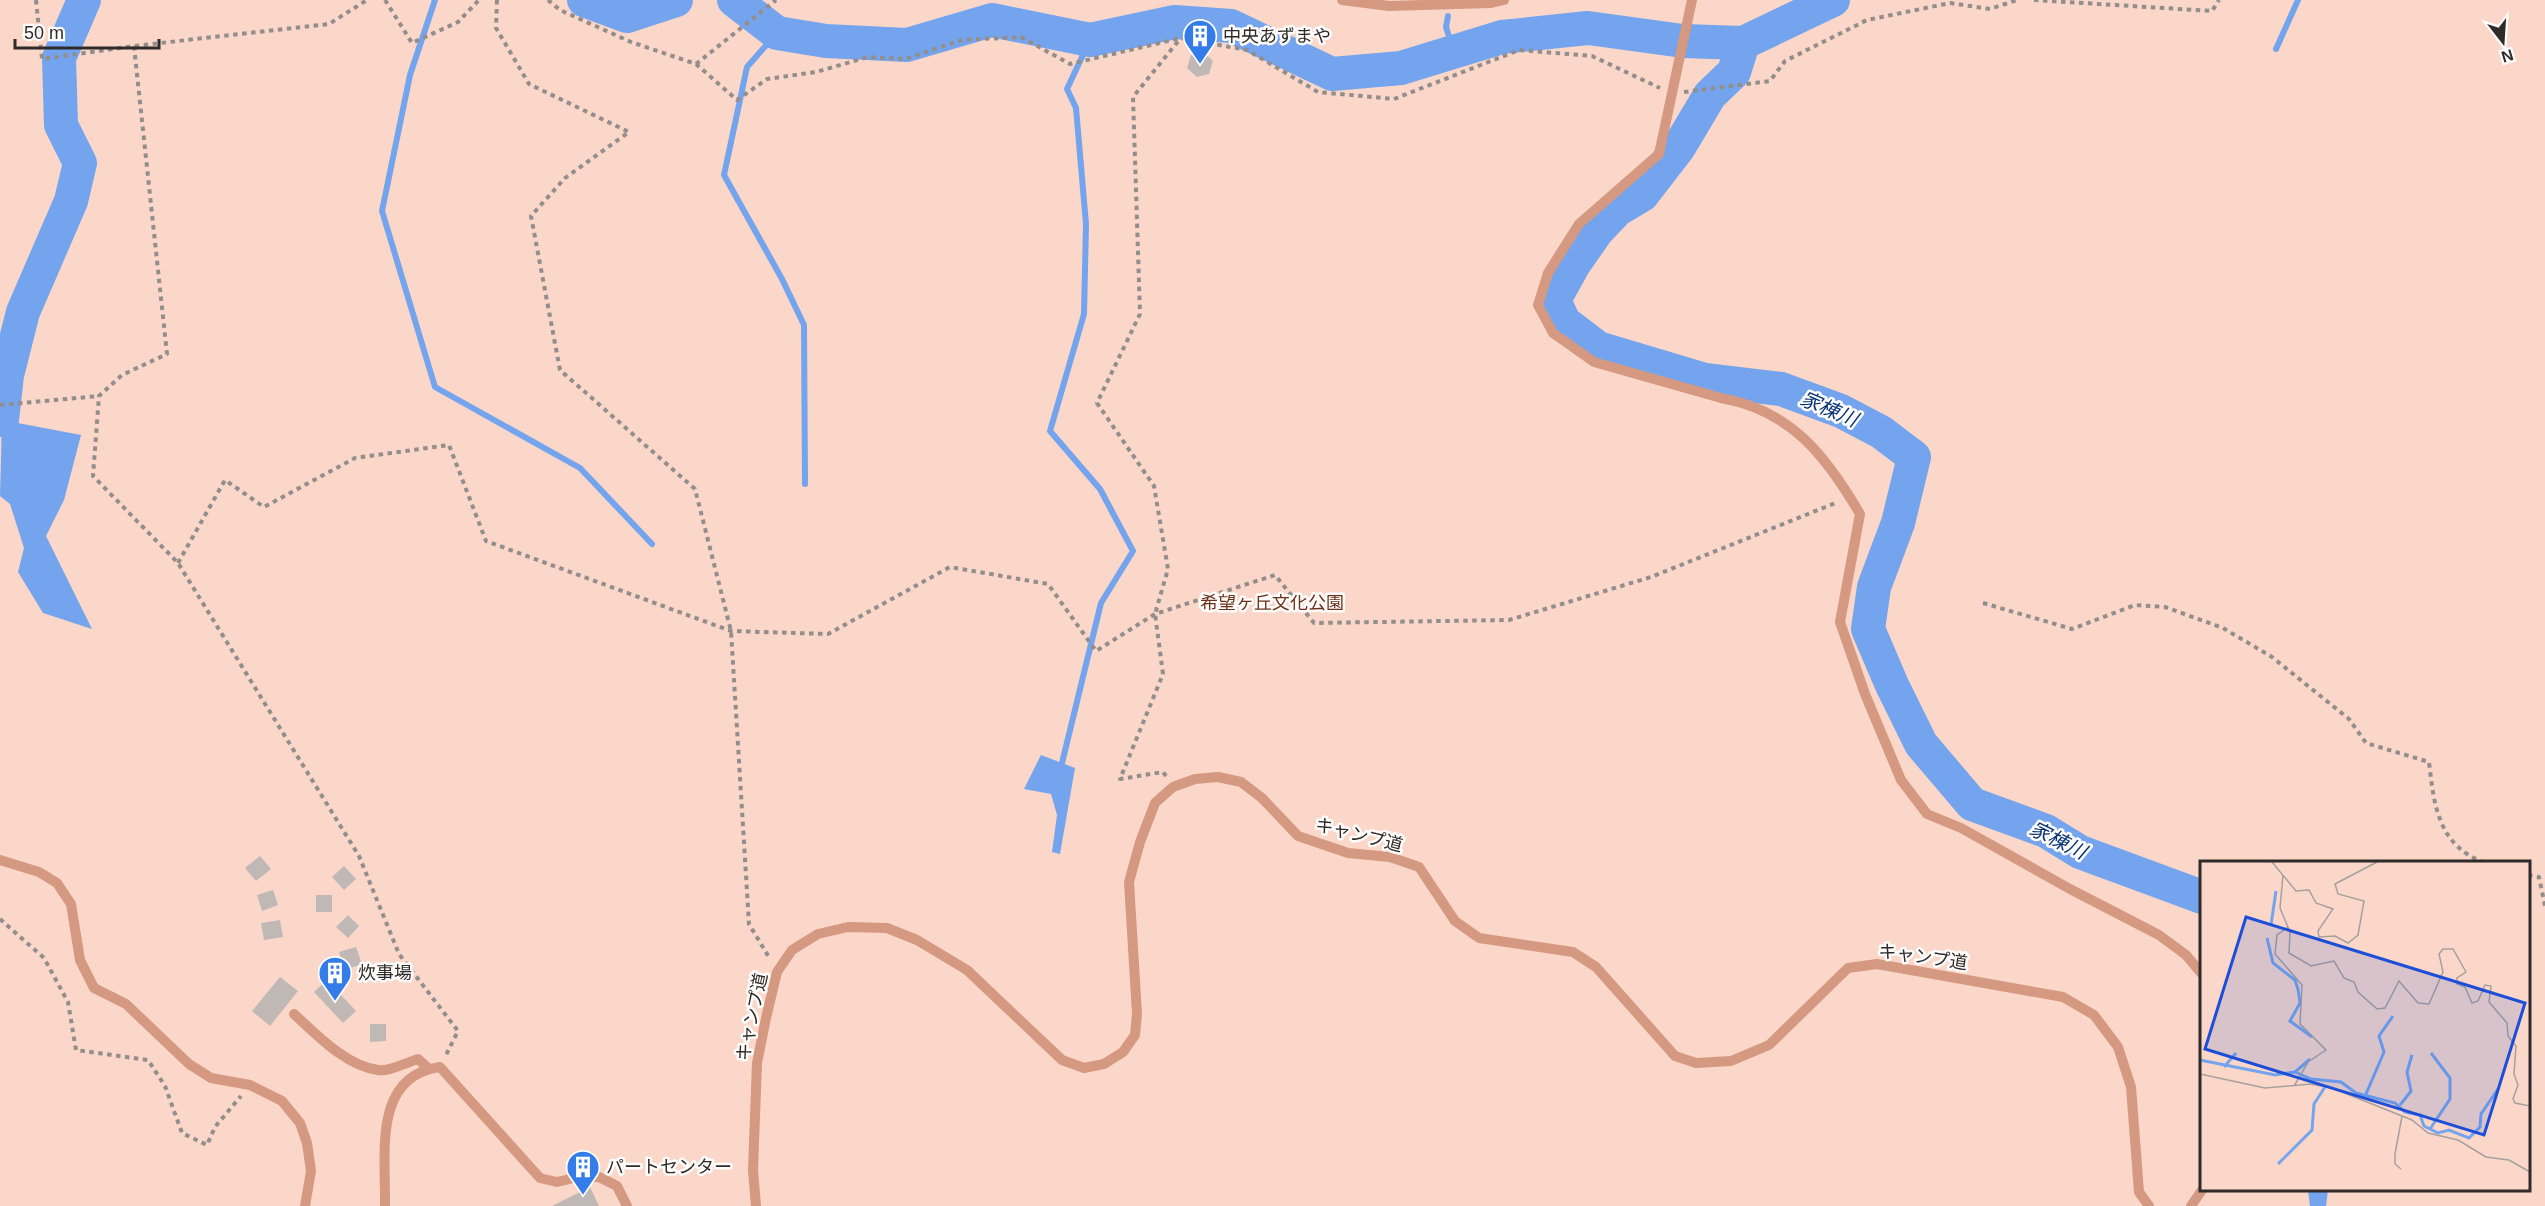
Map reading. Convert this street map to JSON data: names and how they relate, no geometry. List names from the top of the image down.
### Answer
{
  "streets": {
    "lane": ["キャンプ道"]
  },
  "water": ["家棟川"],
  "parks": ["希望ヶ丘文化公園"],
  "places": {
    "building": ["中央あずまや", "炊事場", "パートセンター"]
  },
  "scale_bar": "50 m",
  "north": "bottom"
}
